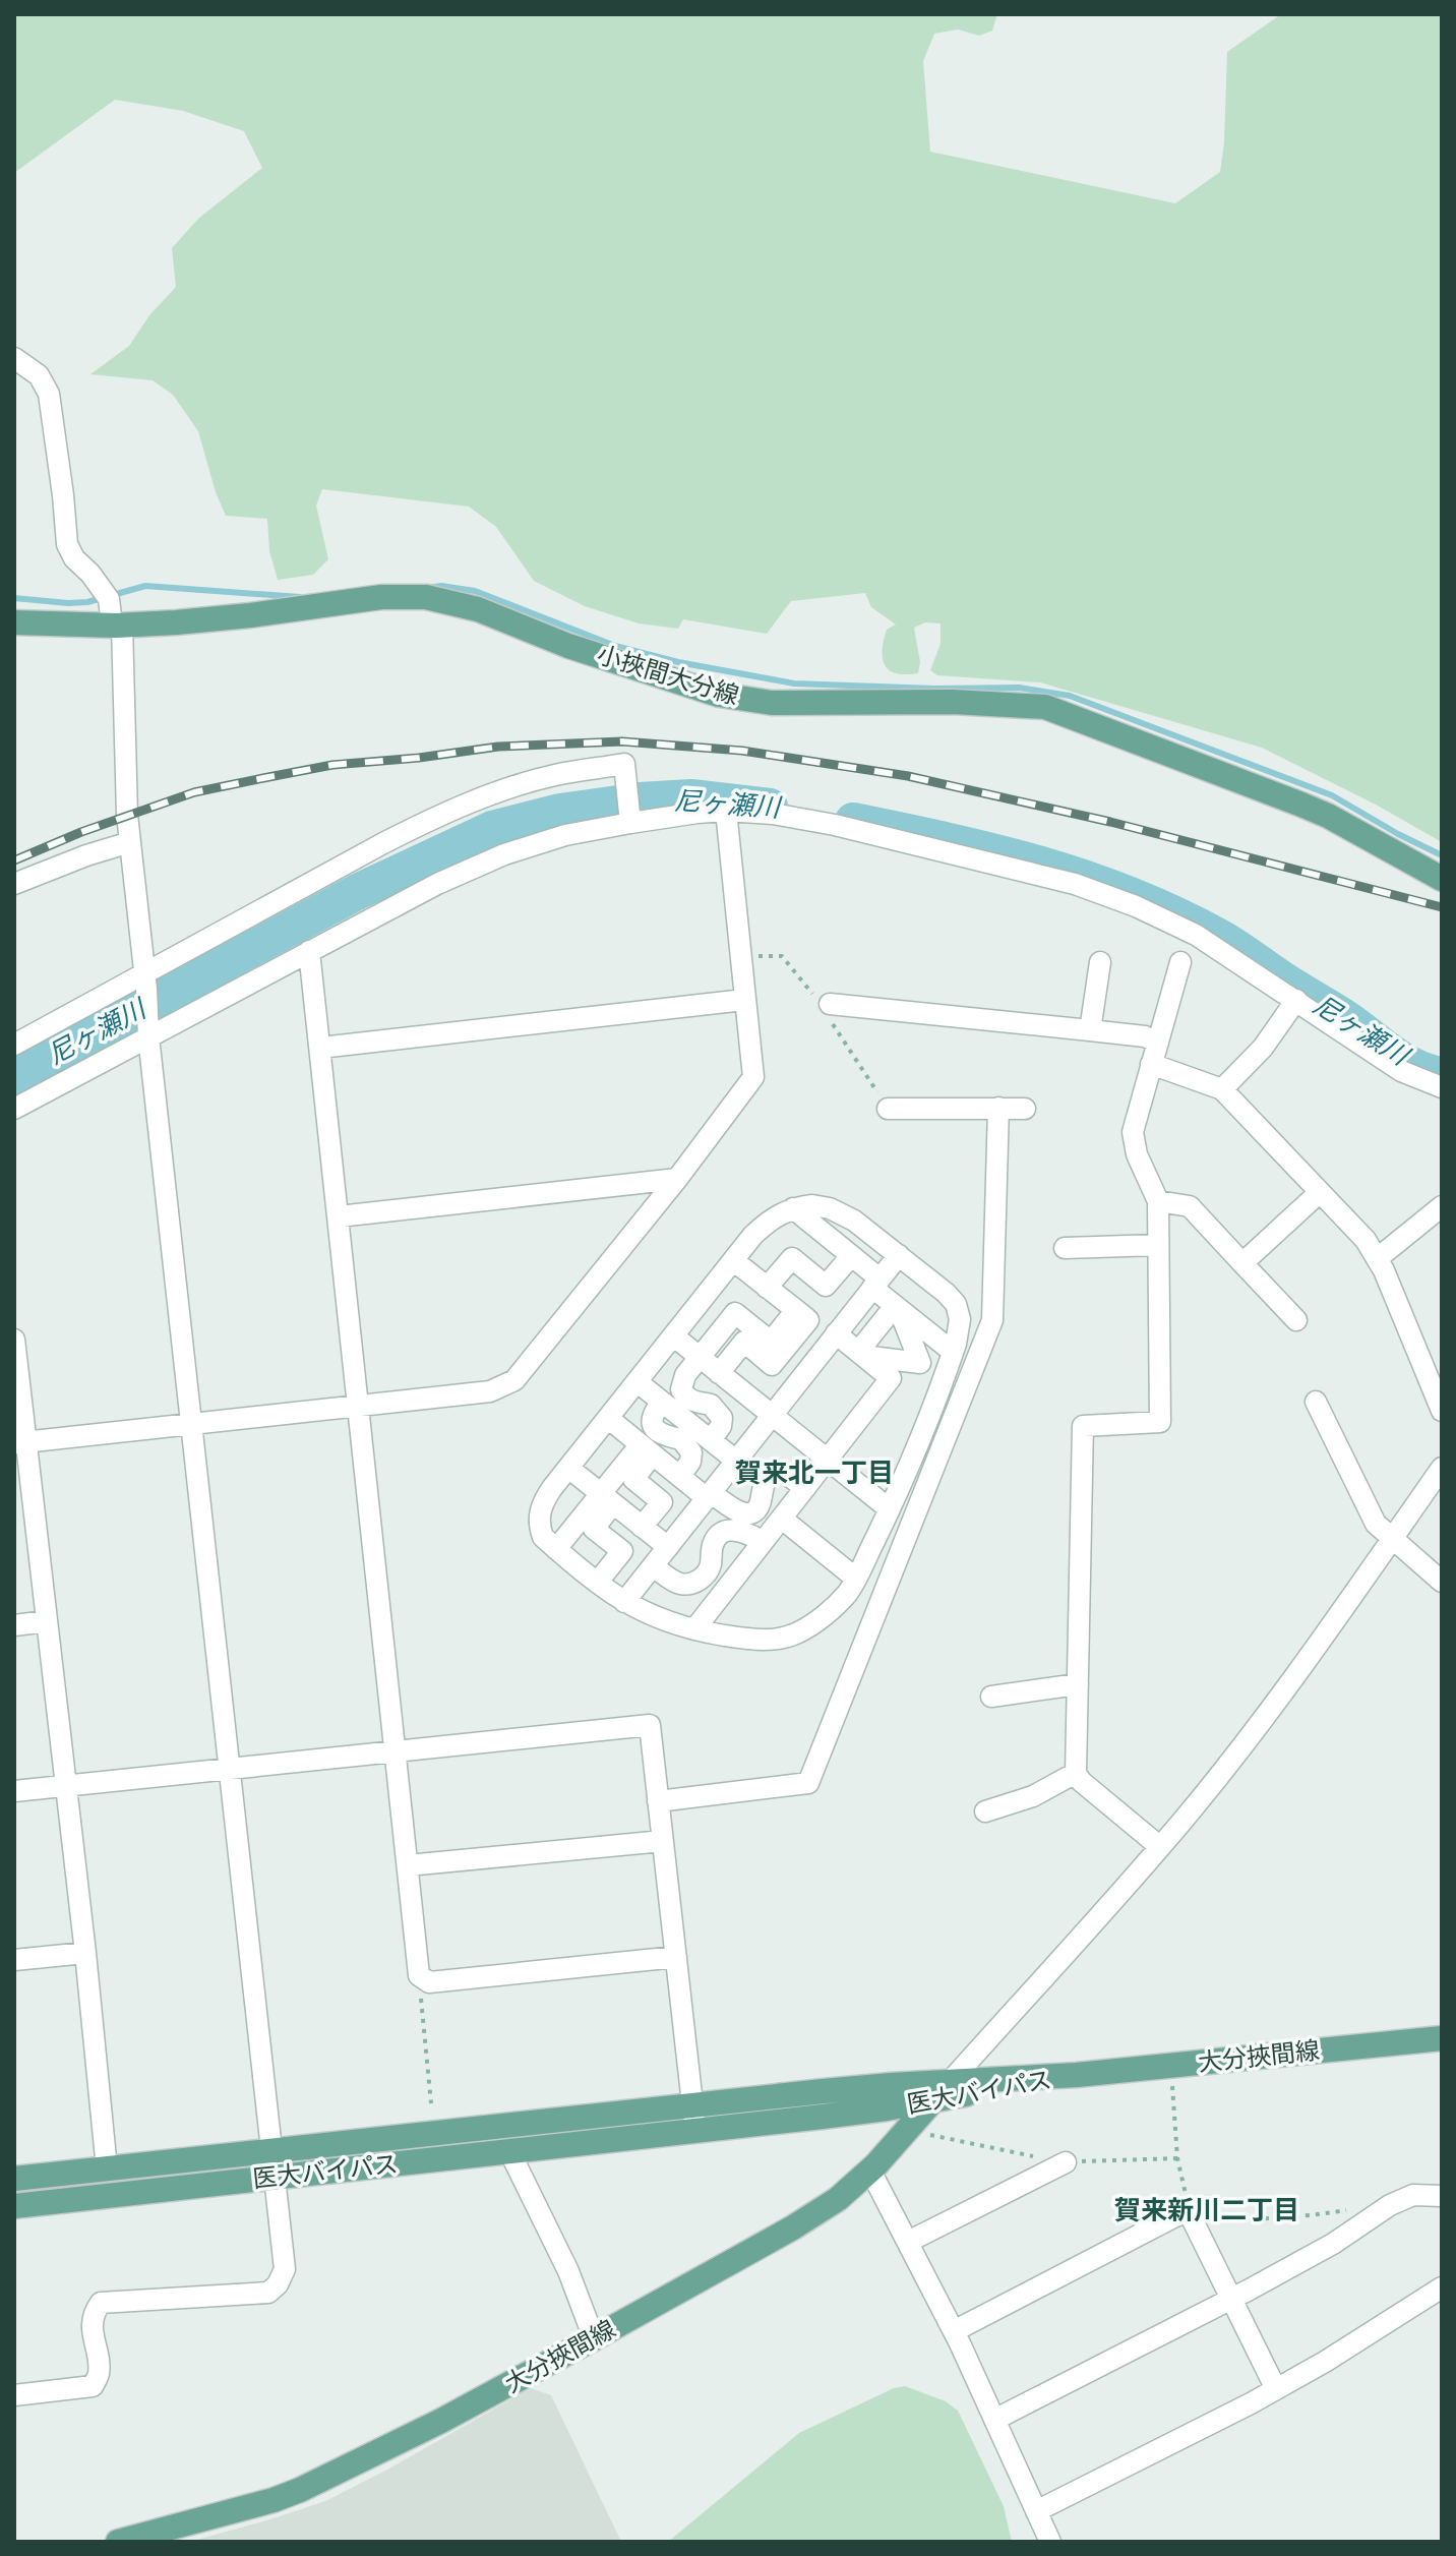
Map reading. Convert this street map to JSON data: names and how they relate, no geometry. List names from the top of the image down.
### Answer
{
  "streets": {
    "main road": ["小挾間大分線", "大分挾間線", "医大バイパス"]
  },
  "crossings": [
    ["大分挾間線", "医大バイパス"]
  ],
  "districts": ["賀来北一丁目", "賀来新川二丁目"],
  "water": ["尼ヶ瀬川"]
}
